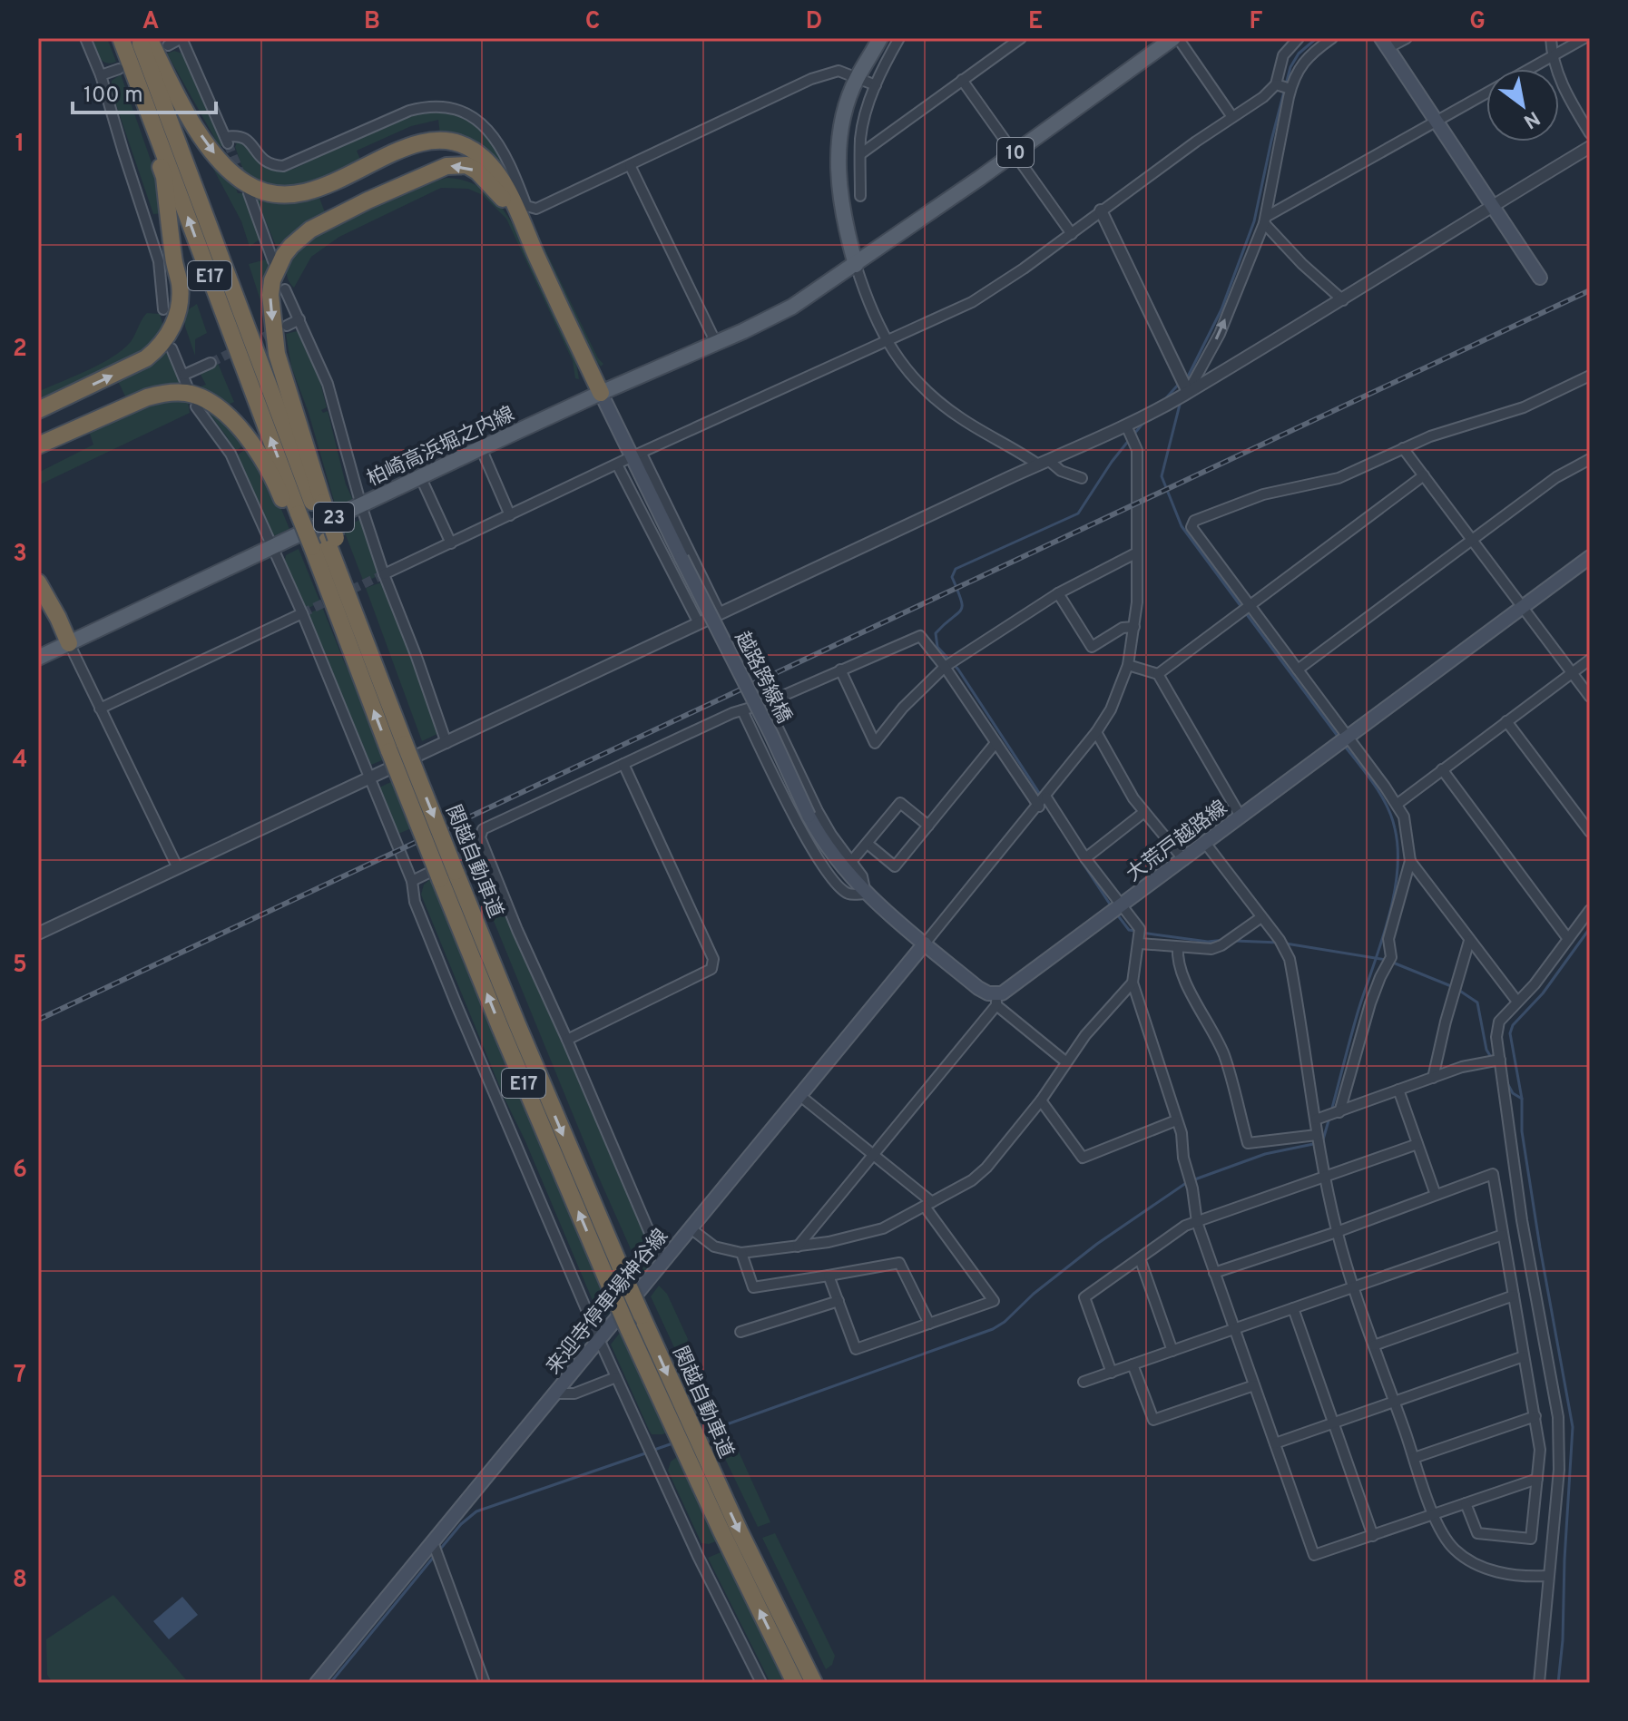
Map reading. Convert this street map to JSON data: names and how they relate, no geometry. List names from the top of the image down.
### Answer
{
  "streets": {
    "highway": ["E17", "関越自動車道"],
    "main road": [
      "10",
      "柏崎高浜堀之内線",
      "23",
      "越路跨線橋",
      "大荒戸越路線",
      "来迎寺停車場神谷線"
    ]
  },
  "crossings": [
    ["10", "柏崎高浜堀之内線"]
  ],
  "scale_bar": "100 m",
  "north": "bottom right",
  "grid": {
    "columns": [
      "A",
      "B",
      "C",
      "D",
      "E",
      "F",
      "G"
    ],
    "rows": [
      "1",
      "2",
      "3",
      "4",
      "5",
      "6",
      "7",
      "8"
    ]
  }
}
